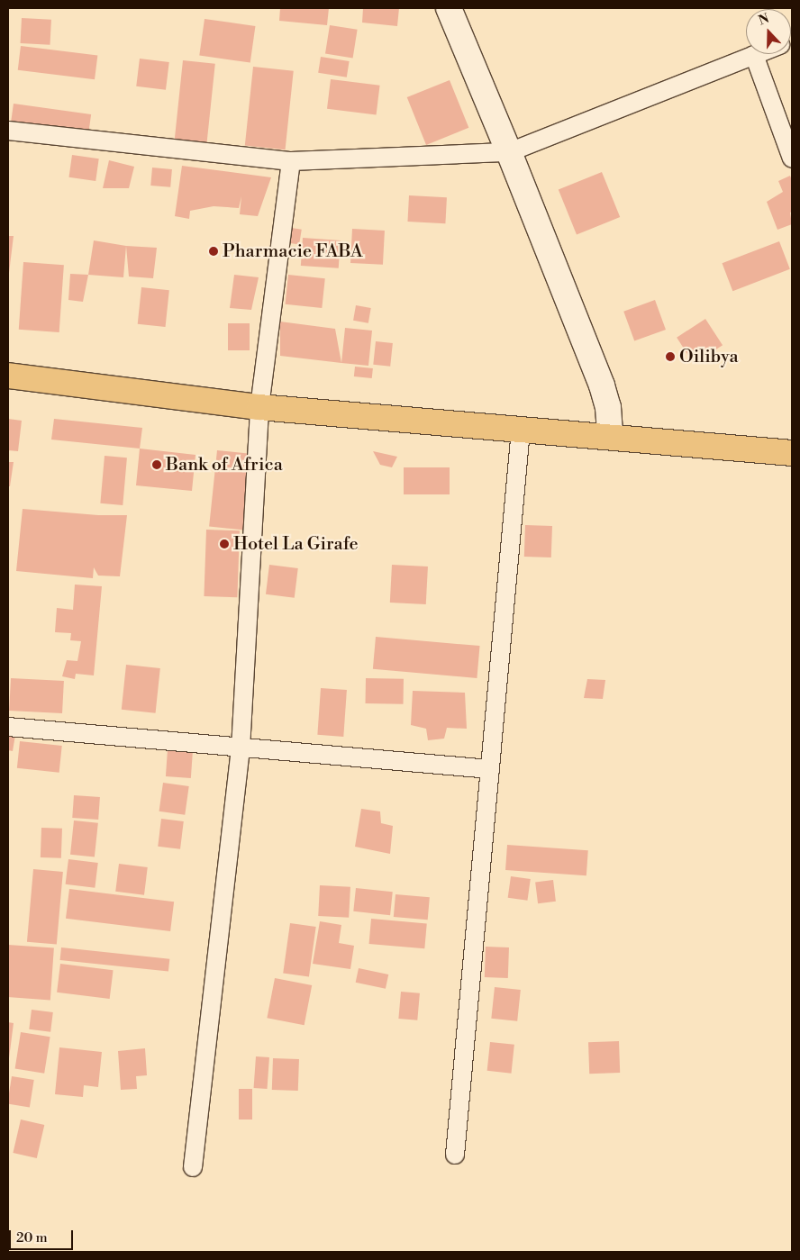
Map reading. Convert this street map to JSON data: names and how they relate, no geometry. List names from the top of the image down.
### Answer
{
  "places": [
    "Pharmacie FABA",
    "Oilibya",
    "Bank of Africa",
    "Hotel La Girafe"
  ],
  "scale_bar": "20 m",
  "north": "top"
}
